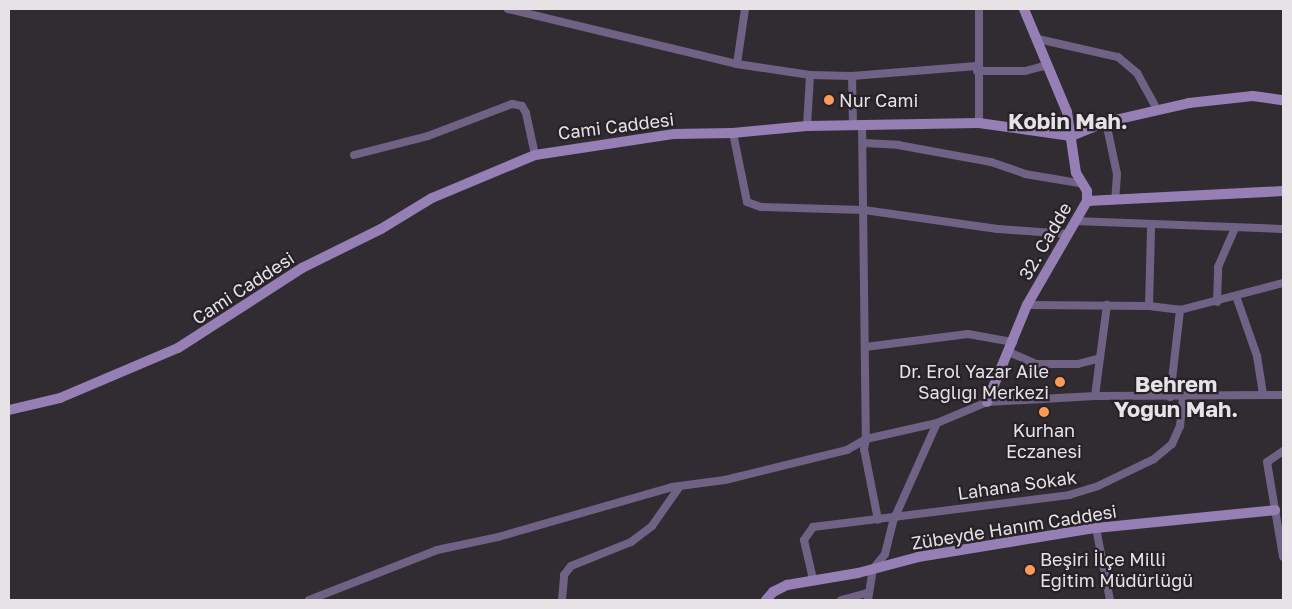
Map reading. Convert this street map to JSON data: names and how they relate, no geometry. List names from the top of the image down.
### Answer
{
  "streets": {
    "street": [
      "Cami Caddesi",
      "32. Cadde",
      "Lahana Sokak",
      "Zübeyde Hanım Caddesi"
    ]
  },
  "crossings": [
    ["Cami Caddesi", "32. Cadde"],
    ["Lahana Sokak", "Zübeyde Hanım Caddesi"]
  ],
  "districts": ["Kobin Mah.", "Behrem Yoğun Mah."],
  "places": [
    "Nur Cami",
    "Dr. Erol Yazar Aile Sağlığı Merkezi",
    "Kurhan Eczanesi",
    "Beşiri İlçe Milli Eğitim Müdürlüğü"
  ]
}
